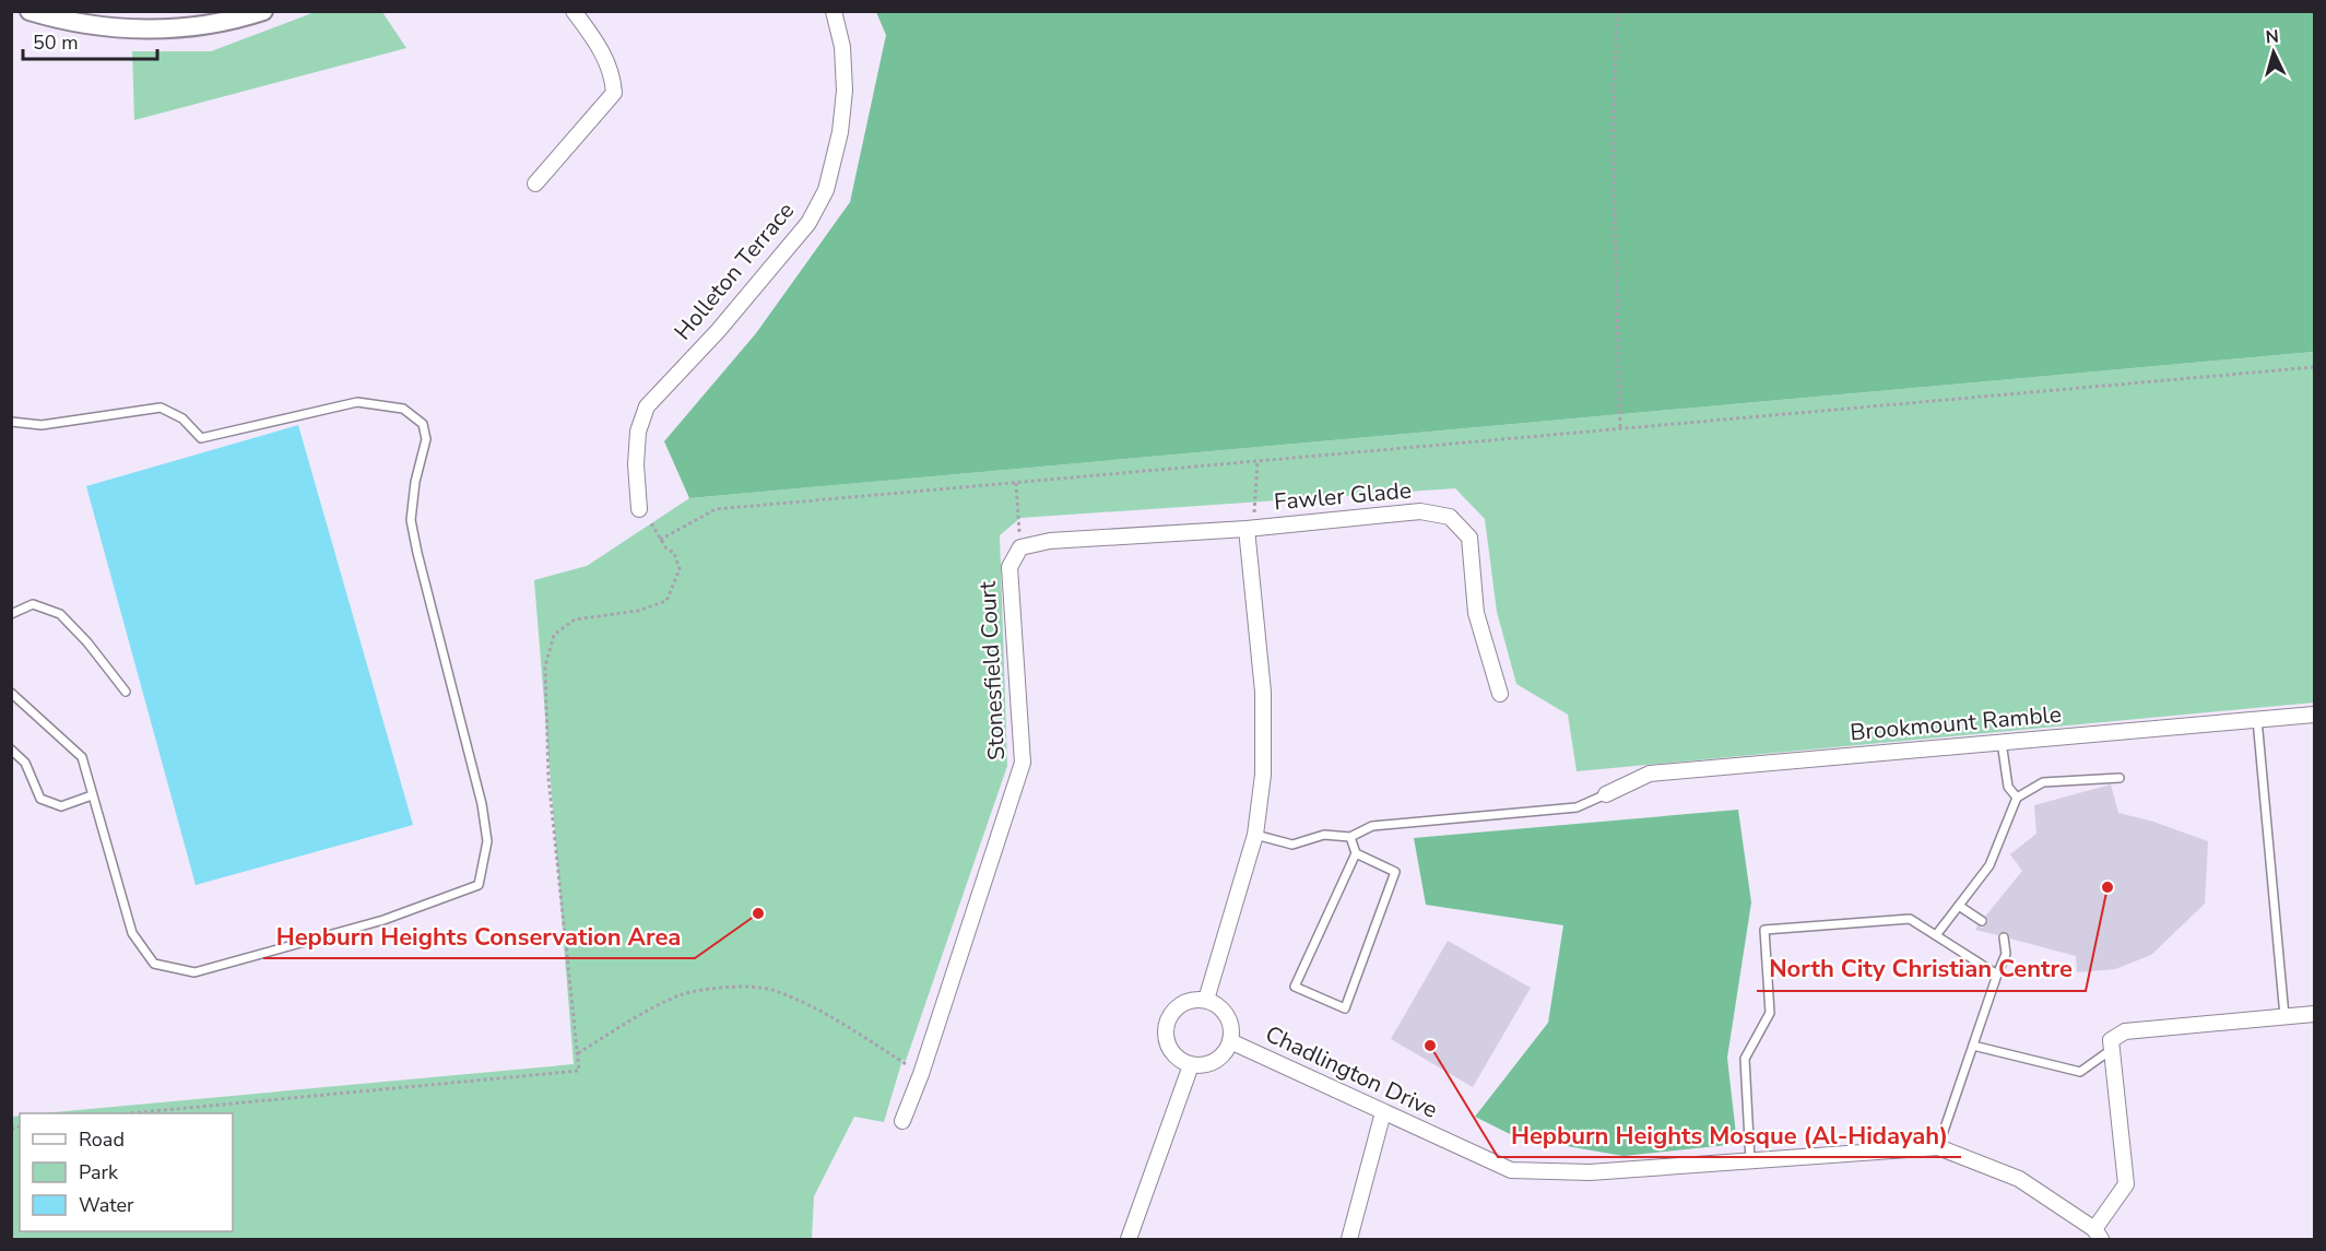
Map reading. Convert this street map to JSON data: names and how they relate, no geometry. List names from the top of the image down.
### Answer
{
  "streets": {
    "street": [
      "Holleton Terrace",
      "Fawler Glade",
      "Stonesfield Court",
      "Brookmount Ramble",
      "Chadlington Drive"
    ]
  },
  "places": ["North City Christian Centre", "Hepburn Heights Conservation Area", "Hepburn Heights Mosque (Al-Hidayah)"],
  "legend": ["Road", "Park", "Water"],
  "scale_bar": "50 m",
  "north": "top"
}
